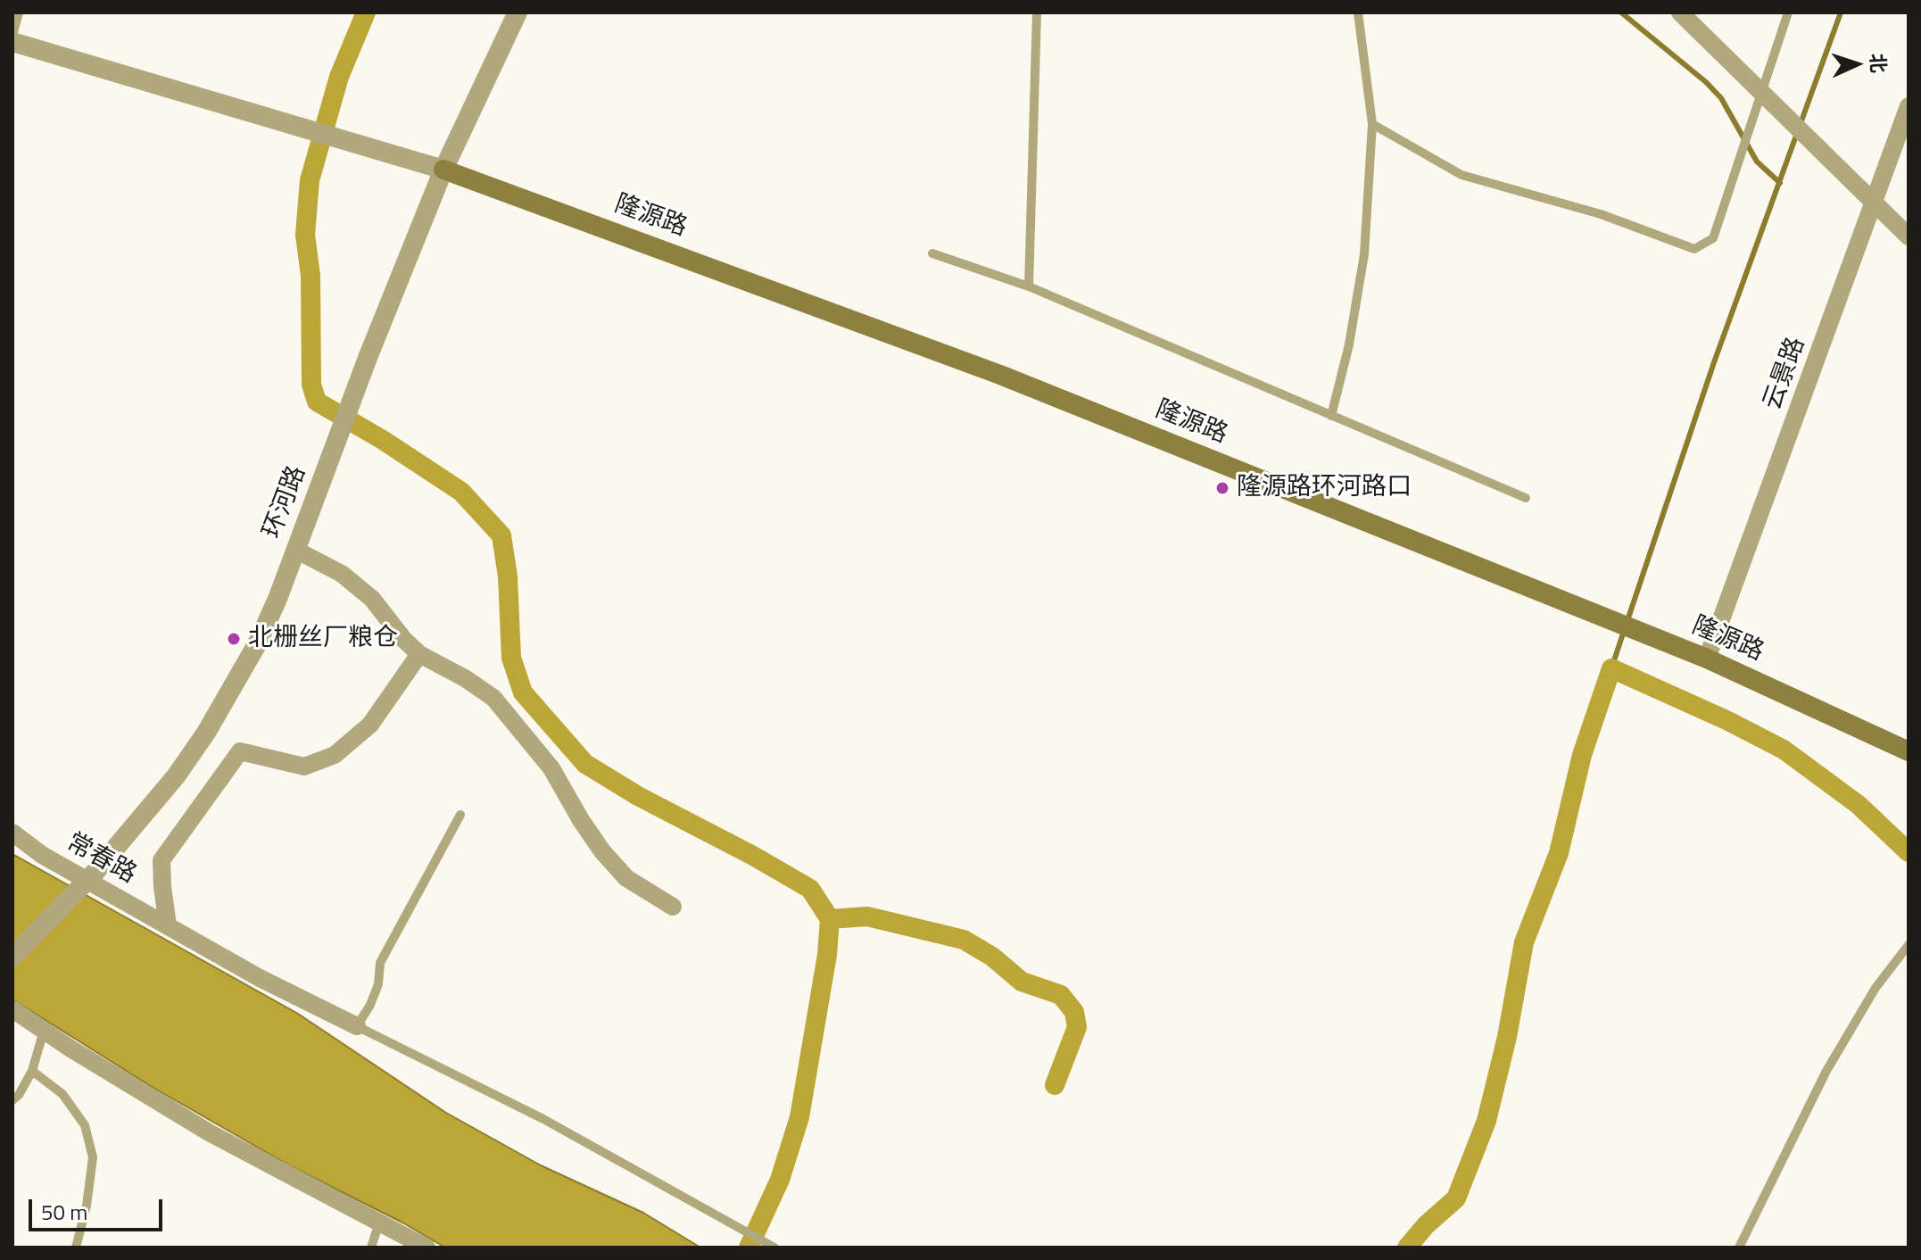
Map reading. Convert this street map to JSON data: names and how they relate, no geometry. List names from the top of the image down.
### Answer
{
  "streets": {
    "main road": ["隆源路"],
    "street": ["云景路", "环河路", "常春路"]
  },
  "crossings": [
    ["隆源路", "云景路"],
    ["隆源路", "环河路"]
  ],
  "places": ["隆源路环河路口", "北栅丝厂粮仓"],
  "scale_bar": "50 m",
  "north": "right"
}
